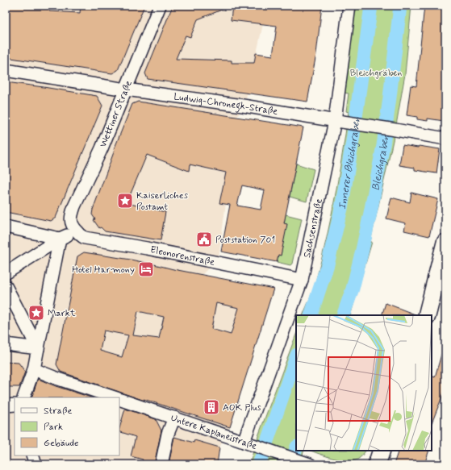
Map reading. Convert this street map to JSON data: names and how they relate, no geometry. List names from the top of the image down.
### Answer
{
  "streets": {
    "street": [
      "Ludwig-Chronegk-Straße",
      "Wettiner Straße",
      "Sachsenstraße",
      "Eleonorenstraße",
      "Untere Kaplaneistraße"
    ]
  },
  "crossings": [
    ["Ludwig-Chronegk-Straße", "Wettiner Straße"],
    ["Ludwig-Chronegk-Straße", "Sachsenstraße"],
    ["Wettiner Straße", "Eleonorenstraße"],
    ["Sachsenstraße", "Eleonorenstraße"],
    ["Sachsenstraße", "Untere Kaplaneistraße"]
  ],
  "water": ["Bleichgraben", "Innerer Bleichgraben"],
  "parks": ["Bleichgräben"],
  "places": {
    "place": ["Kaiserliches Postamt", "Markt"],
    "public building": ["Poststation 701"],
    "hotel": ["Hotel Harmony"],
    "building": ["AOK Plus"]
  },
  "legend": ["Straße", "Park", "Gebäude"]
}
